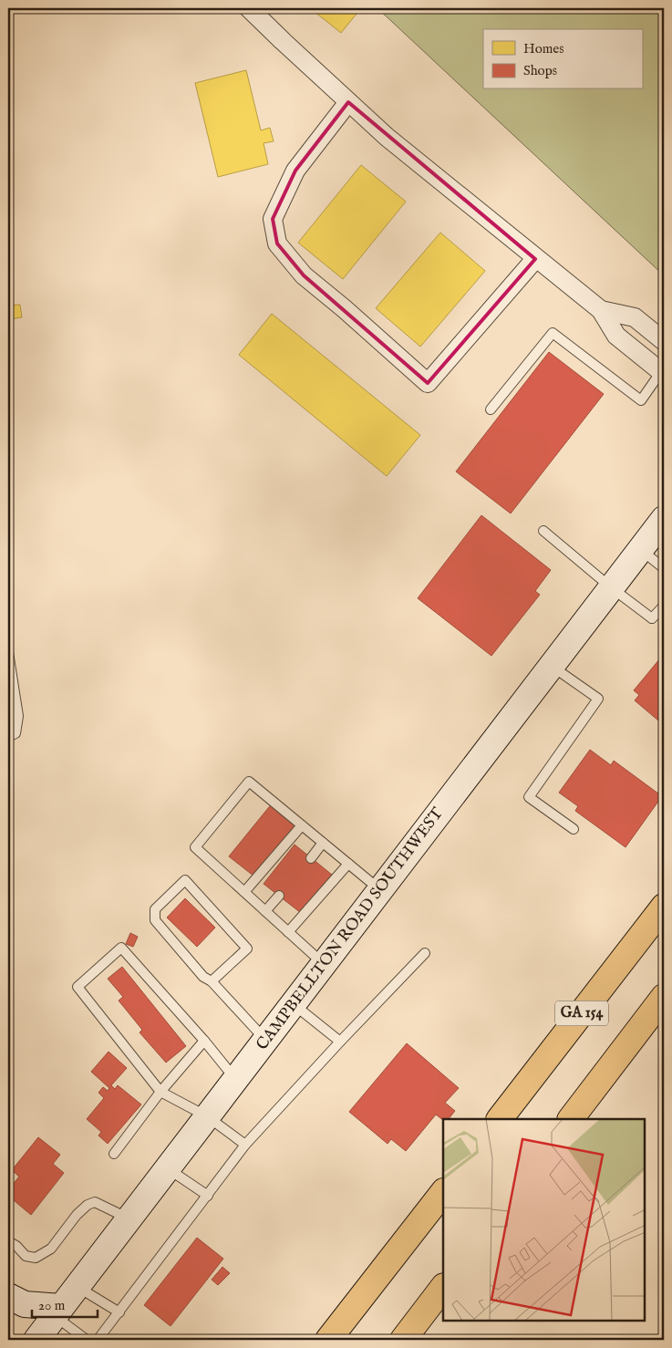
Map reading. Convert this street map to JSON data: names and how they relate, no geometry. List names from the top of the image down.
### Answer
{
  "streets": {
    "highway": ["GA 154"],
    "main road": ["CAMPBELLTON ROAD SOUTHWEST"]
  },
  "legend": ["Homes", "Shops"],
  "scale_bar": "20 m"
}
